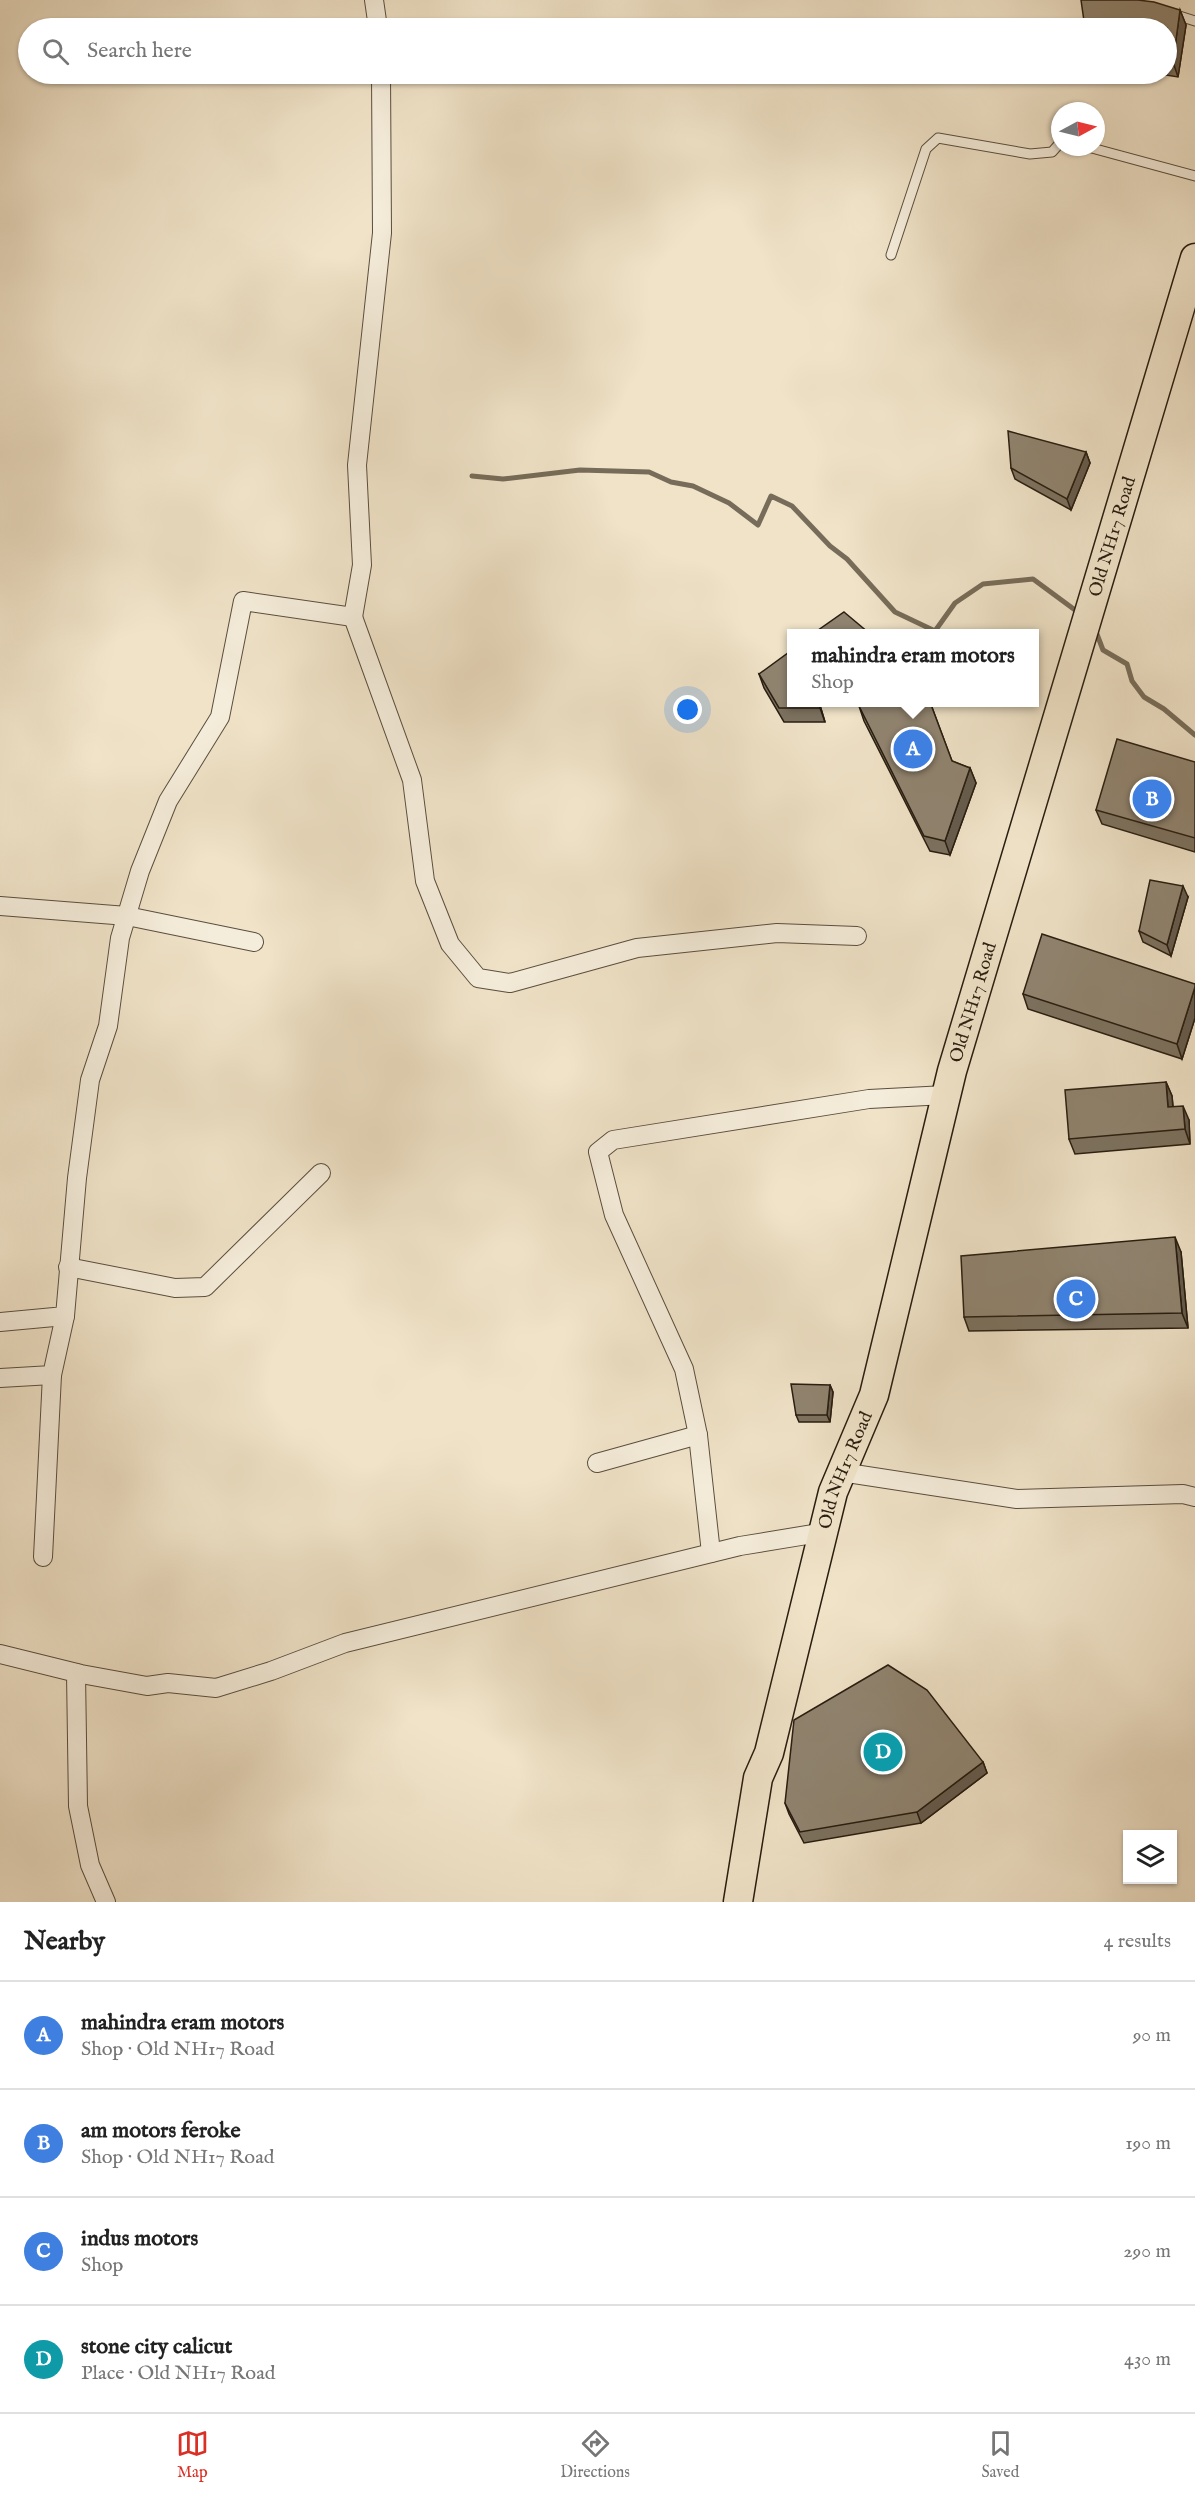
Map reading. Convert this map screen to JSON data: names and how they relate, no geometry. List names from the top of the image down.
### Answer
{
  "streets": {
    "main road": ["Old NH17 Road"]
  },
  "north": "right",
  "page": {
    "search": "Search here",
    "popup": ["mahindra eram motors", "Shop"],
    "pins": [
      "A",
      "B",
      "C",
      "D"
    ],
    "heading": ["Nearby", "4 results"],
    "list": [
      {
        "mark": "A",
        "name": "mahindra eram motors",
        "note": "Shop · Old NH17 Road",
        "value": "90 m"
      },
      {
        "mark": "B",
        "name": "am motors feroke",
        "note": "Shop · Old NH17 Road",
        "value": "190 m"
      },
      {
        "mark": "C",
        "name": "indus motors",
        "note": "Shop",
        "value": "290 m"
      },
      {
        "mark": "D",
        "name": "stone city calicut",
        "note": "Place · Old NH17 Road",
        "value": "430 m"
      }
    ],
    "nav": ["Map", "Directions", "Saved"]
  }
}
